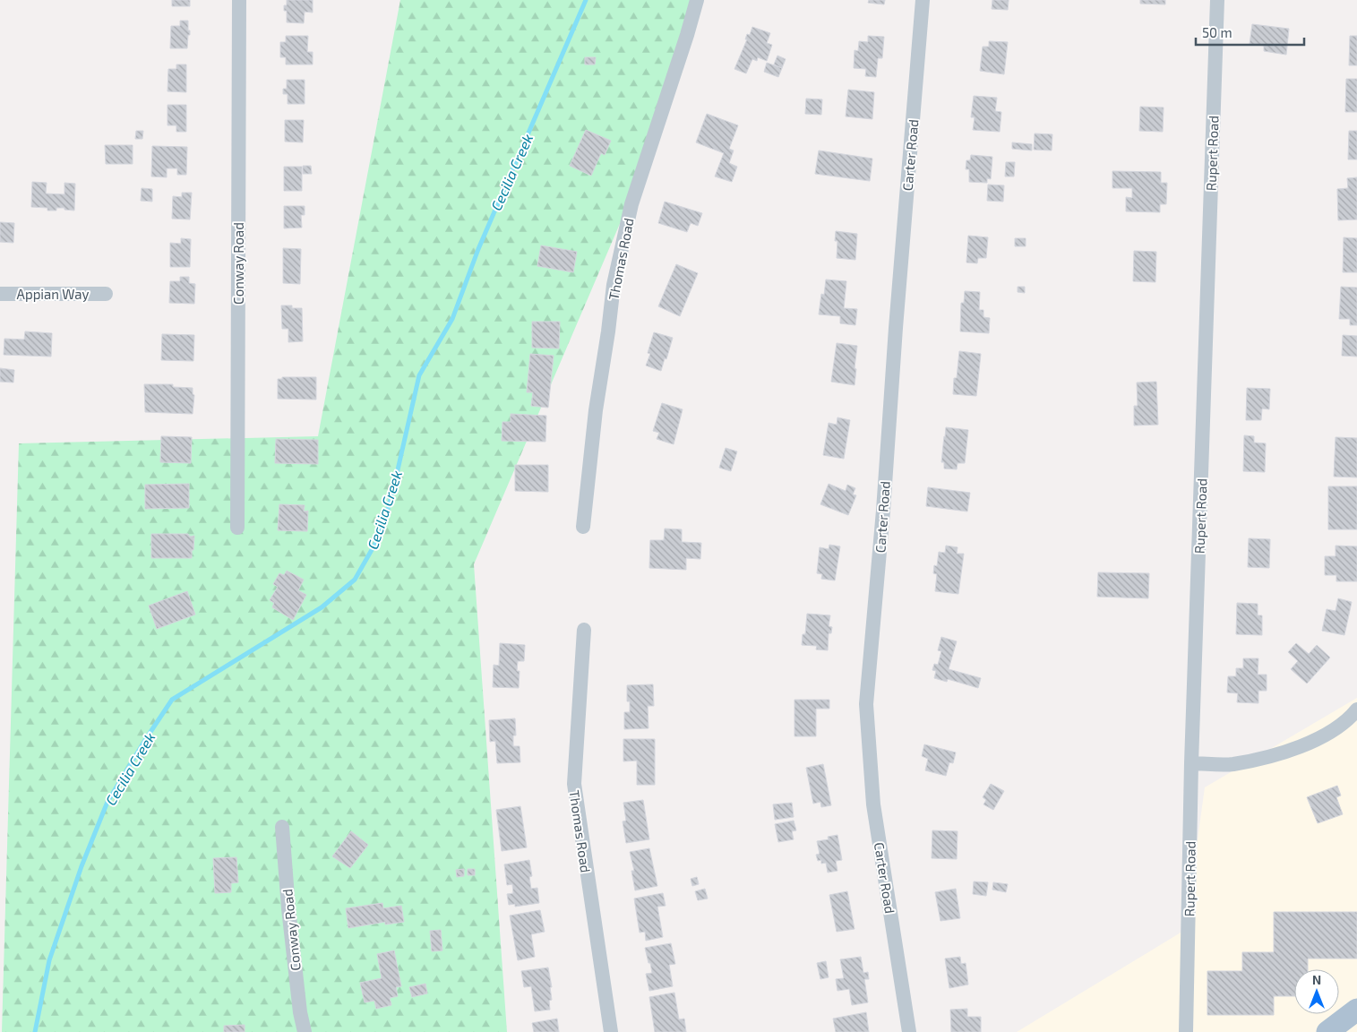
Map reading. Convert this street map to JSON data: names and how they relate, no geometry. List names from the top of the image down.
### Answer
{
  "streets": {
    "street": [
      "Rupert Road",
      "Carter Road",
      "Thomas Road",
      "Conway Road",
      "Appian Way"
    ]
  },
  "water": ["Cecilia Creek"],
  "scale_bar": "50 m",
  "north": "top"
}
